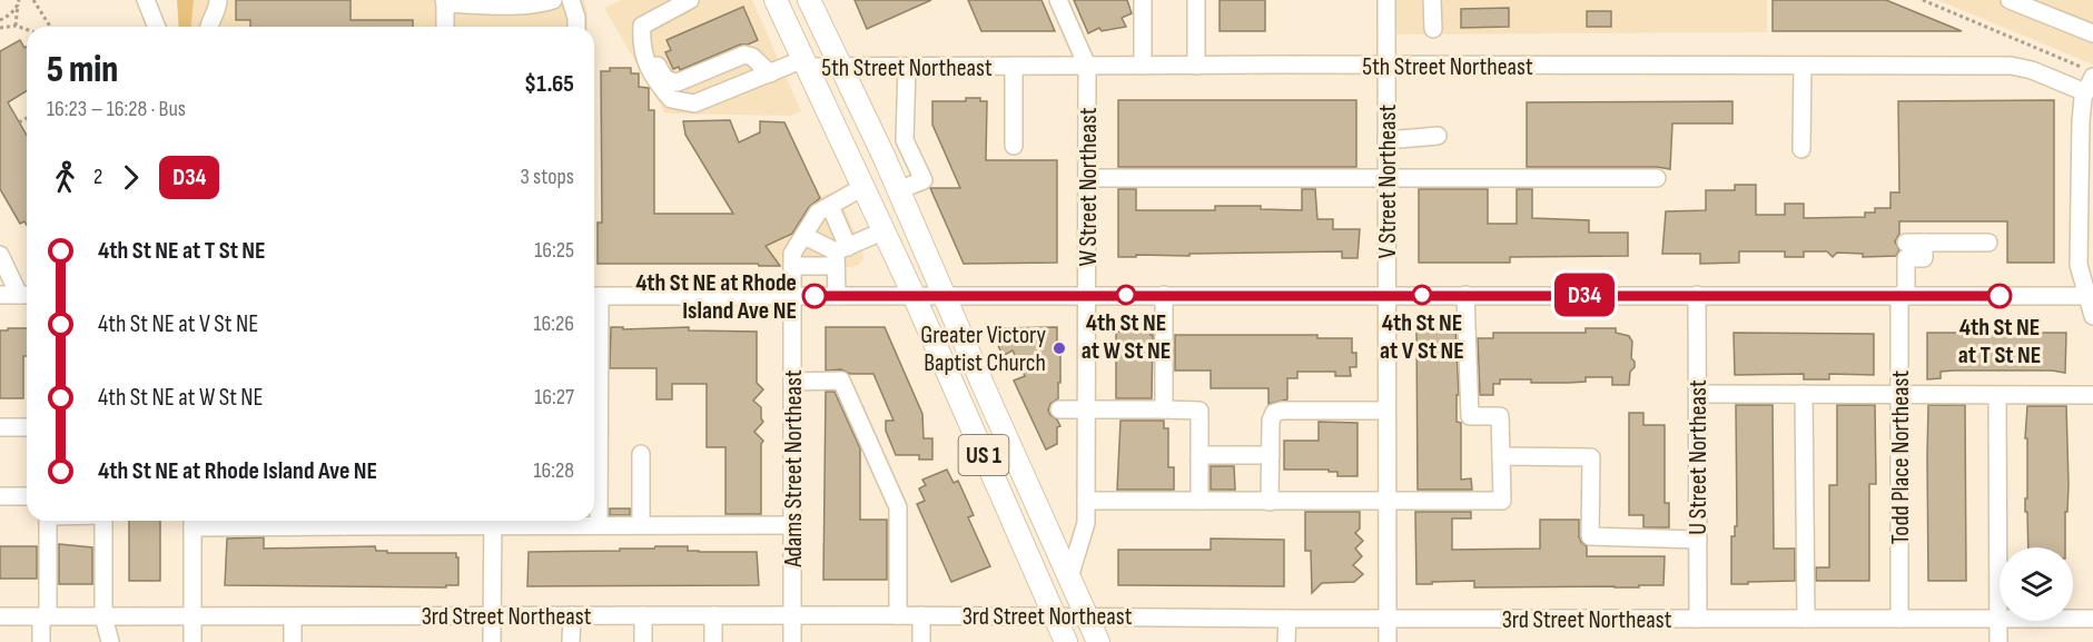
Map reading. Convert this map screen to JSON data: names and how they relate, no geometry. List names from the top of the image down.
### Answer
{
  "streets": {
    "main road": ["US 1"],
    "street": [
      "5th Street Northeast",
      "V Street Northeast",
      "W Street Northeast",
      "U Street Northeast",
      "Todd Place Northeast",
      "Adams Street Northeast",
      "3rd Street Northeast"
    ]
  },
  "crossings": [
    ["5th Street Northeast", "V Street Northeast"],
    ["5th Street Northeast", "W Street Northeast"],
    ["5th Street Northeast", "US 1"],
    ["V Street Northeast", "3rd Street Northeast"],
    ["W Street Northeast", "US 1"],
    ["US 1", "3rd Street Northeast"],
    ["U Street Northeast", "3rd Street Northeast"],
    ["Todd Place Northeast", "3rd Street Northeast"],
    ["Adams Street Northeast", "3rd Street Northeast"]
  ],
  "places": [
    "4th St NE at W St NE",
    "4th St NE at V St NE",
    "4th St NE at Rhode Island Ave NE",
    "4th St NE at T St NE",
    "Greater Victory Baptist Church"
  ],
  "lines": ["bus line D34"],
  "page": {
    "on_map": "D34",
    "heading": ["5 min", "16:23 – 16:28 · Bus", "$1.65"],
    "legs": ["2", "D34", "3 stops"],
    "list": [
      {
        "name": "4th St NE at T St NE",
        "value": "16:25"
      },
      {
        "name": "4th St NE at V St NE",
        "value": "16:26"
      },
      {
        "name": "4th St NE at W St NE",
        "value": "16:27"
      },
      {
        "name": "4th St NE at Rhode Island Ave NE",
        "value": "16:28"
      }
    ]
  }
}
